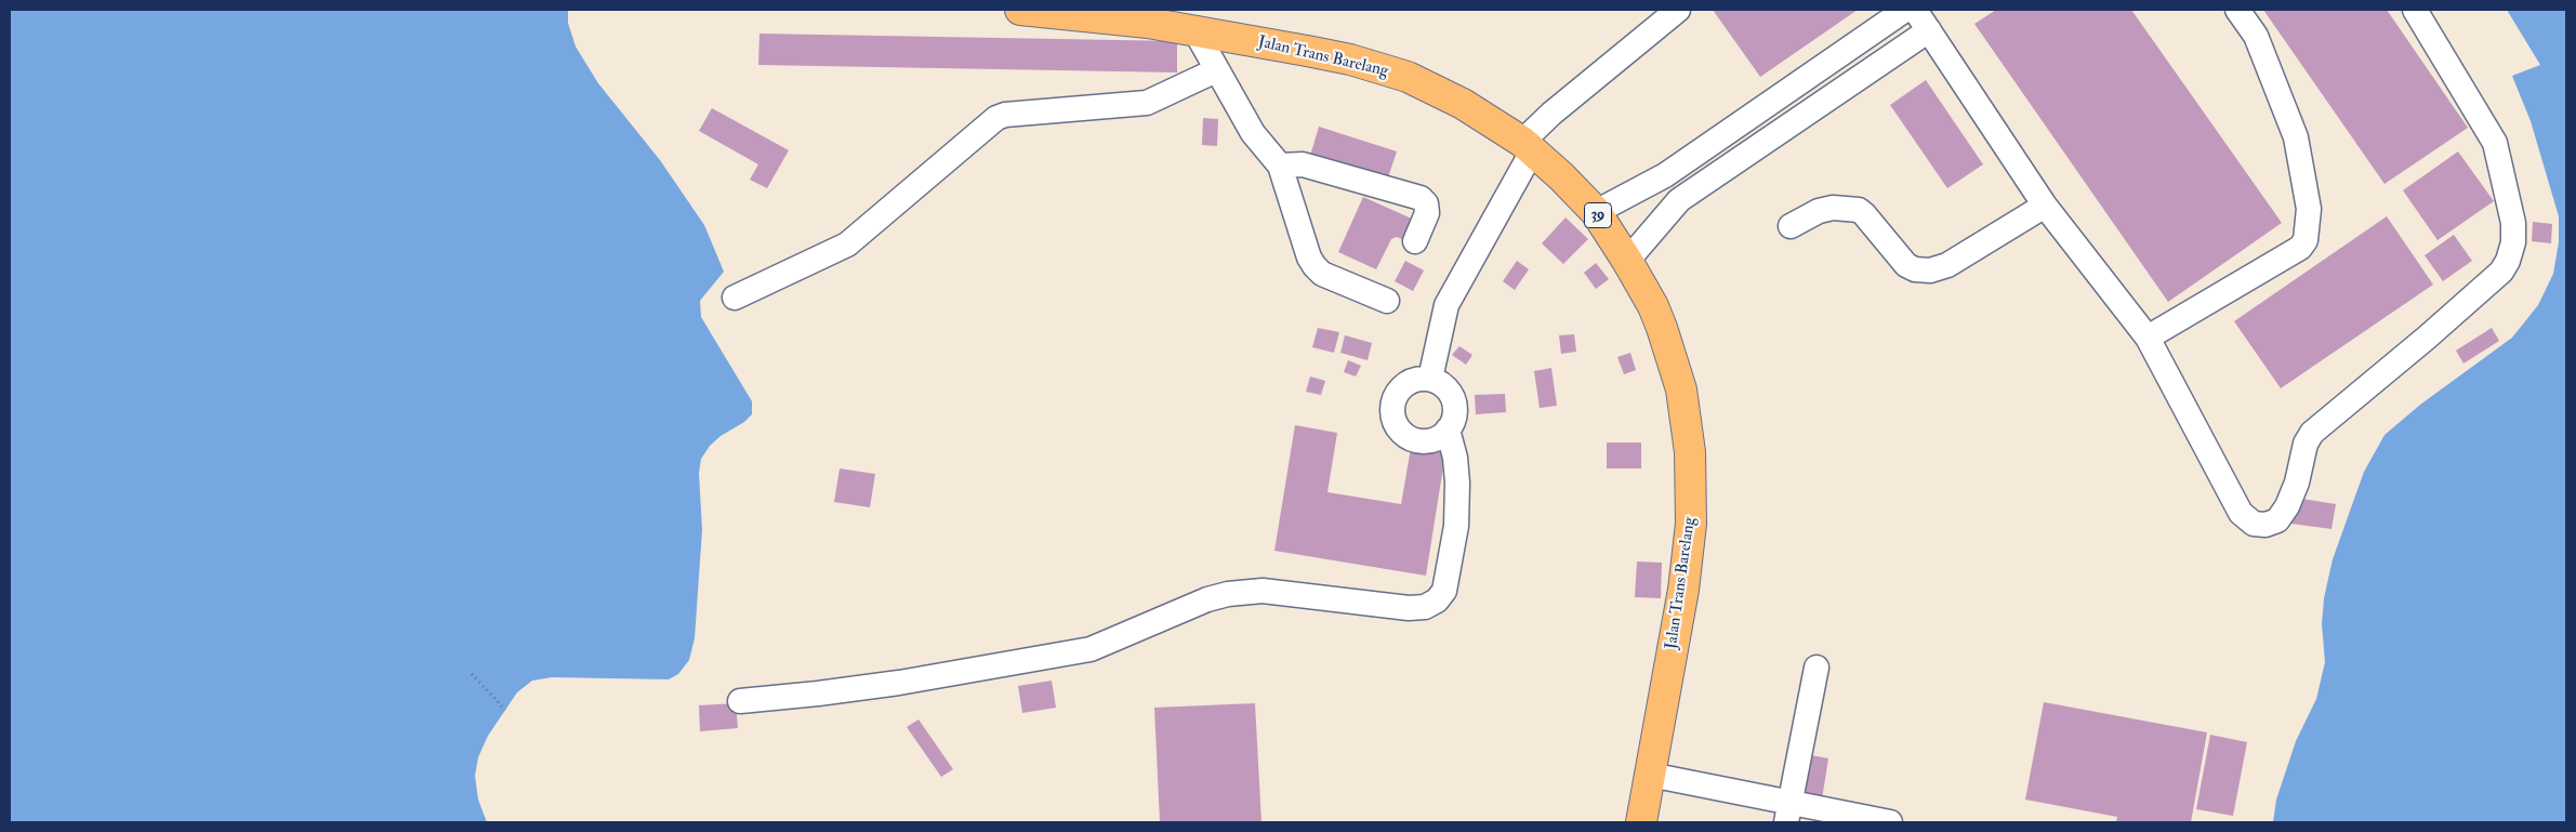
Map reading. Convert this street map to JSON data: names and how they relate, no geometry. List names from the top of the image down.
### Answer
{
  "streets": {
    "highway": ["Jalan Trans Barelang", "39"]
  }
}
